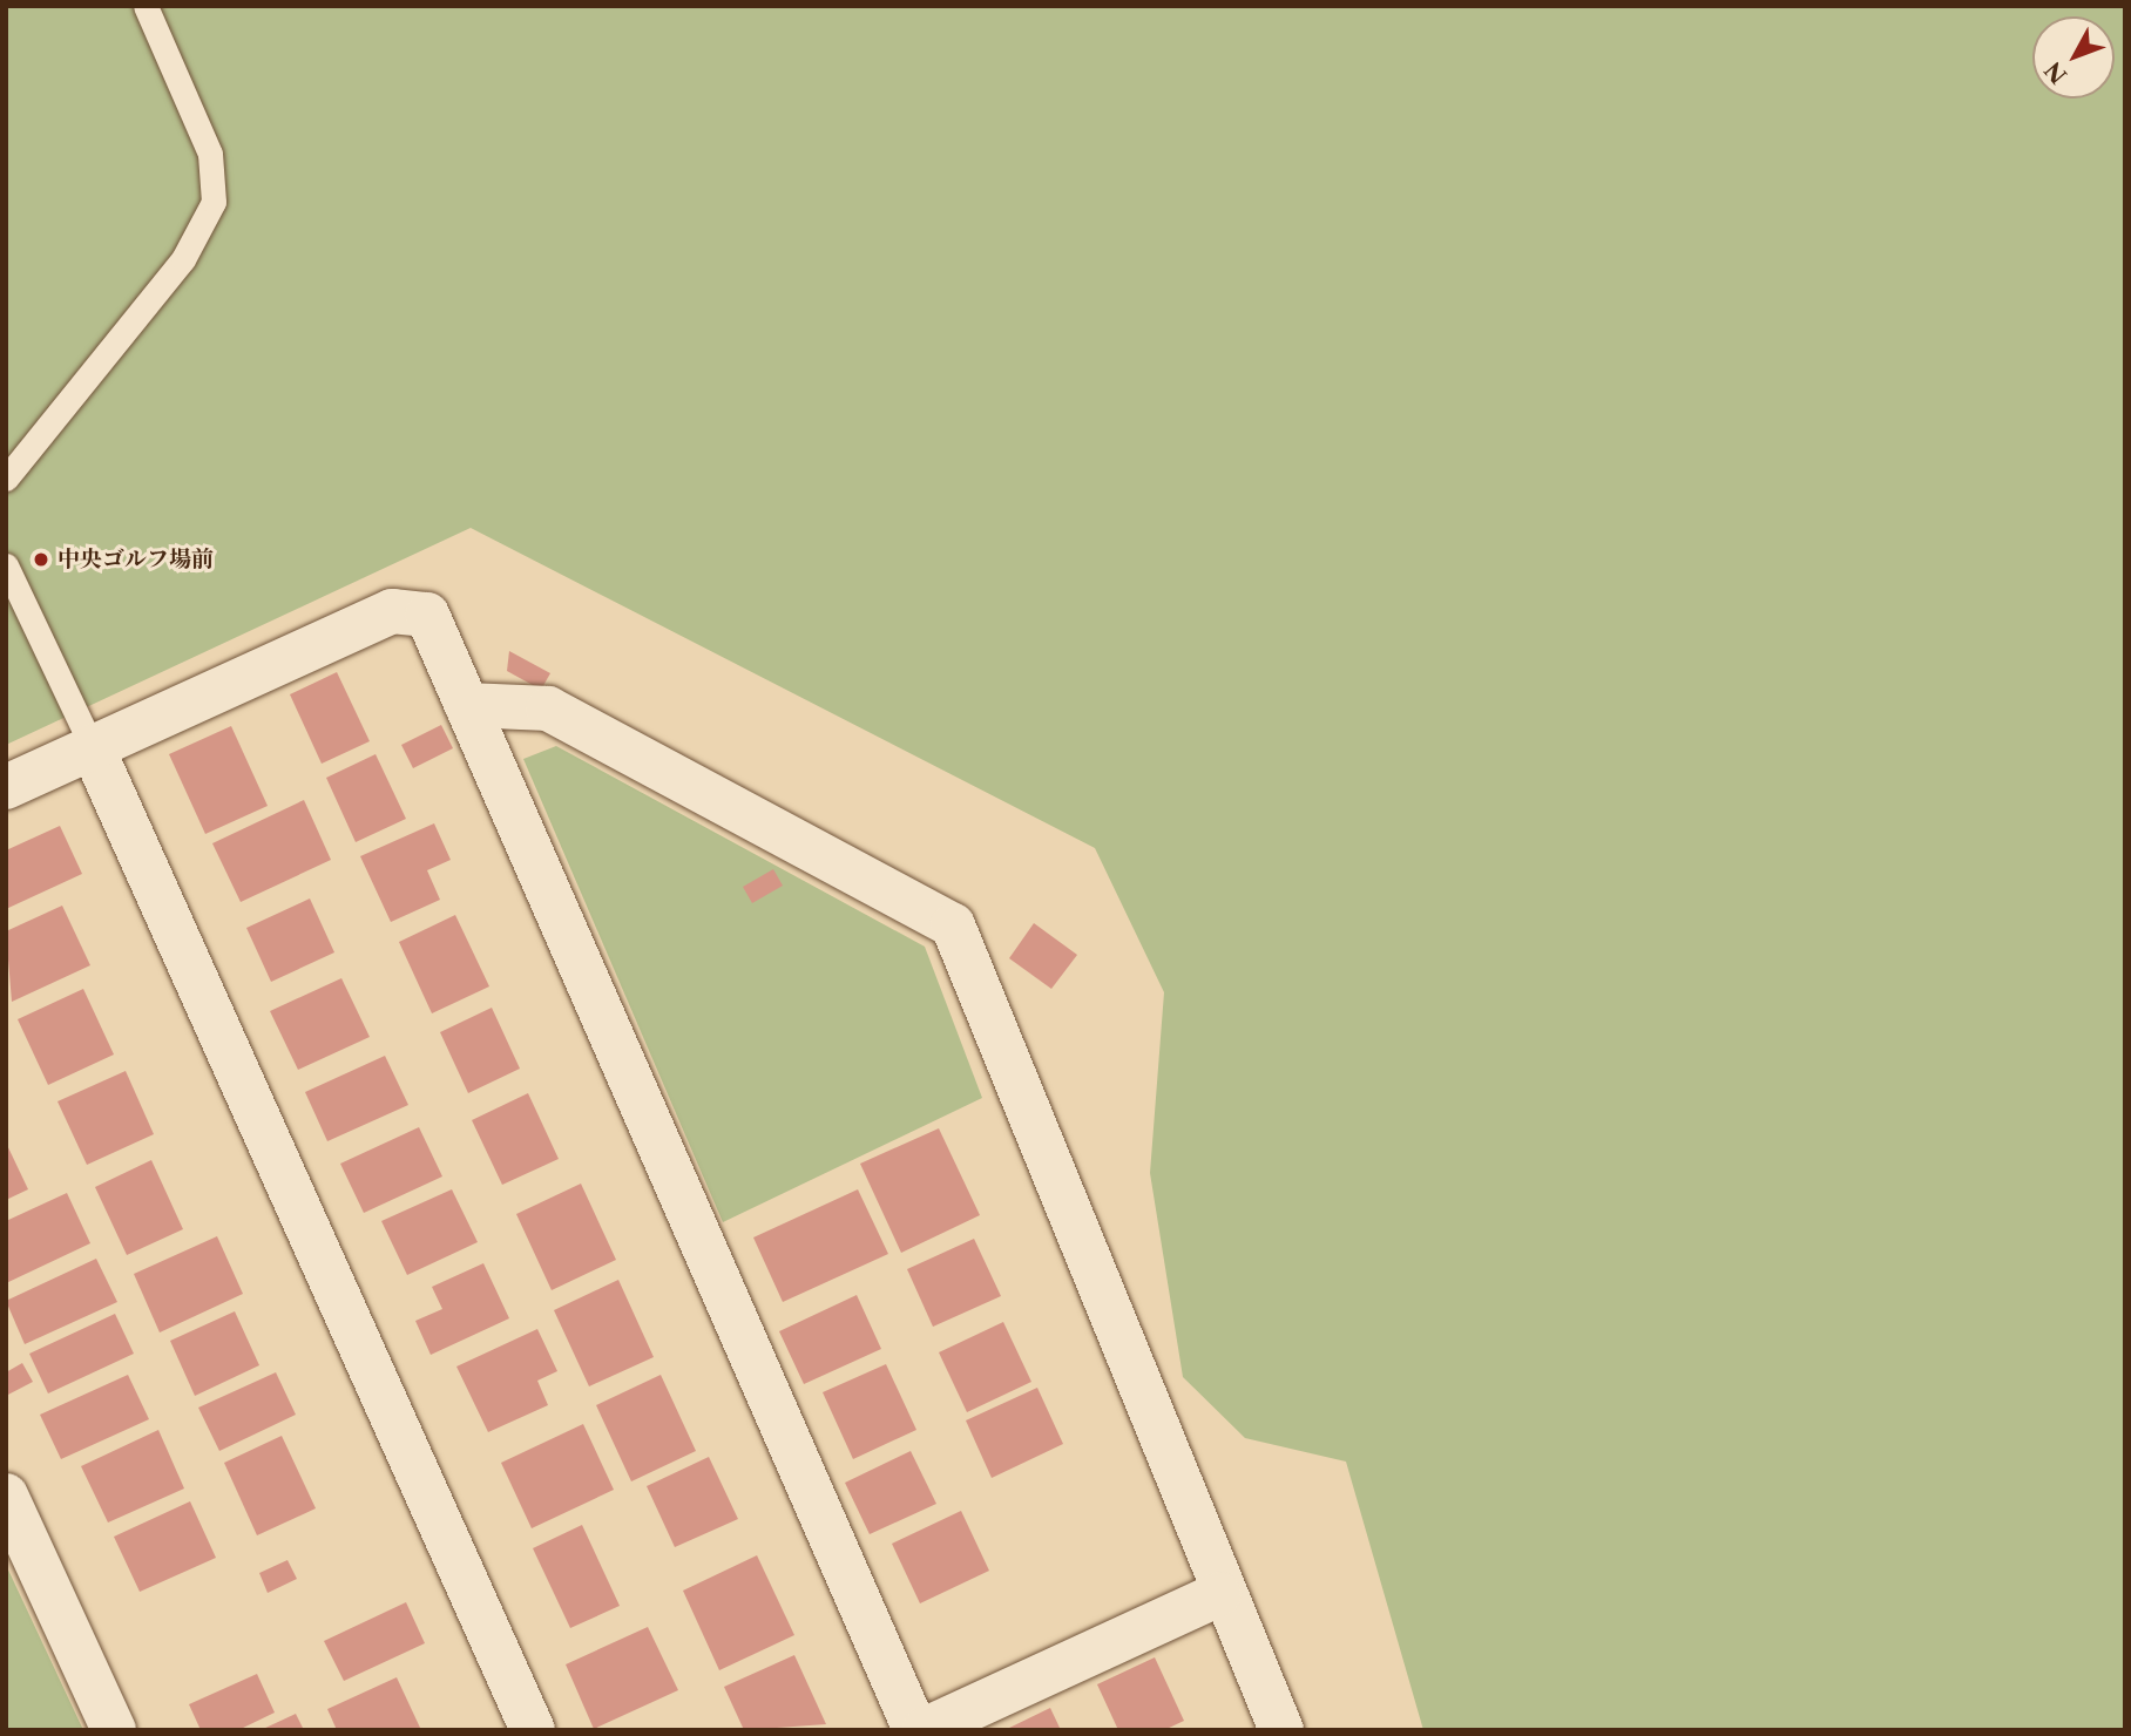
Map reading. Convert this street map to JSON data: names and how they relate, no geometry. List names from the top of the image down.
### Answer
{
  "places": ["中央ゴルフ場前"],
  "north": "bottom left"
}
